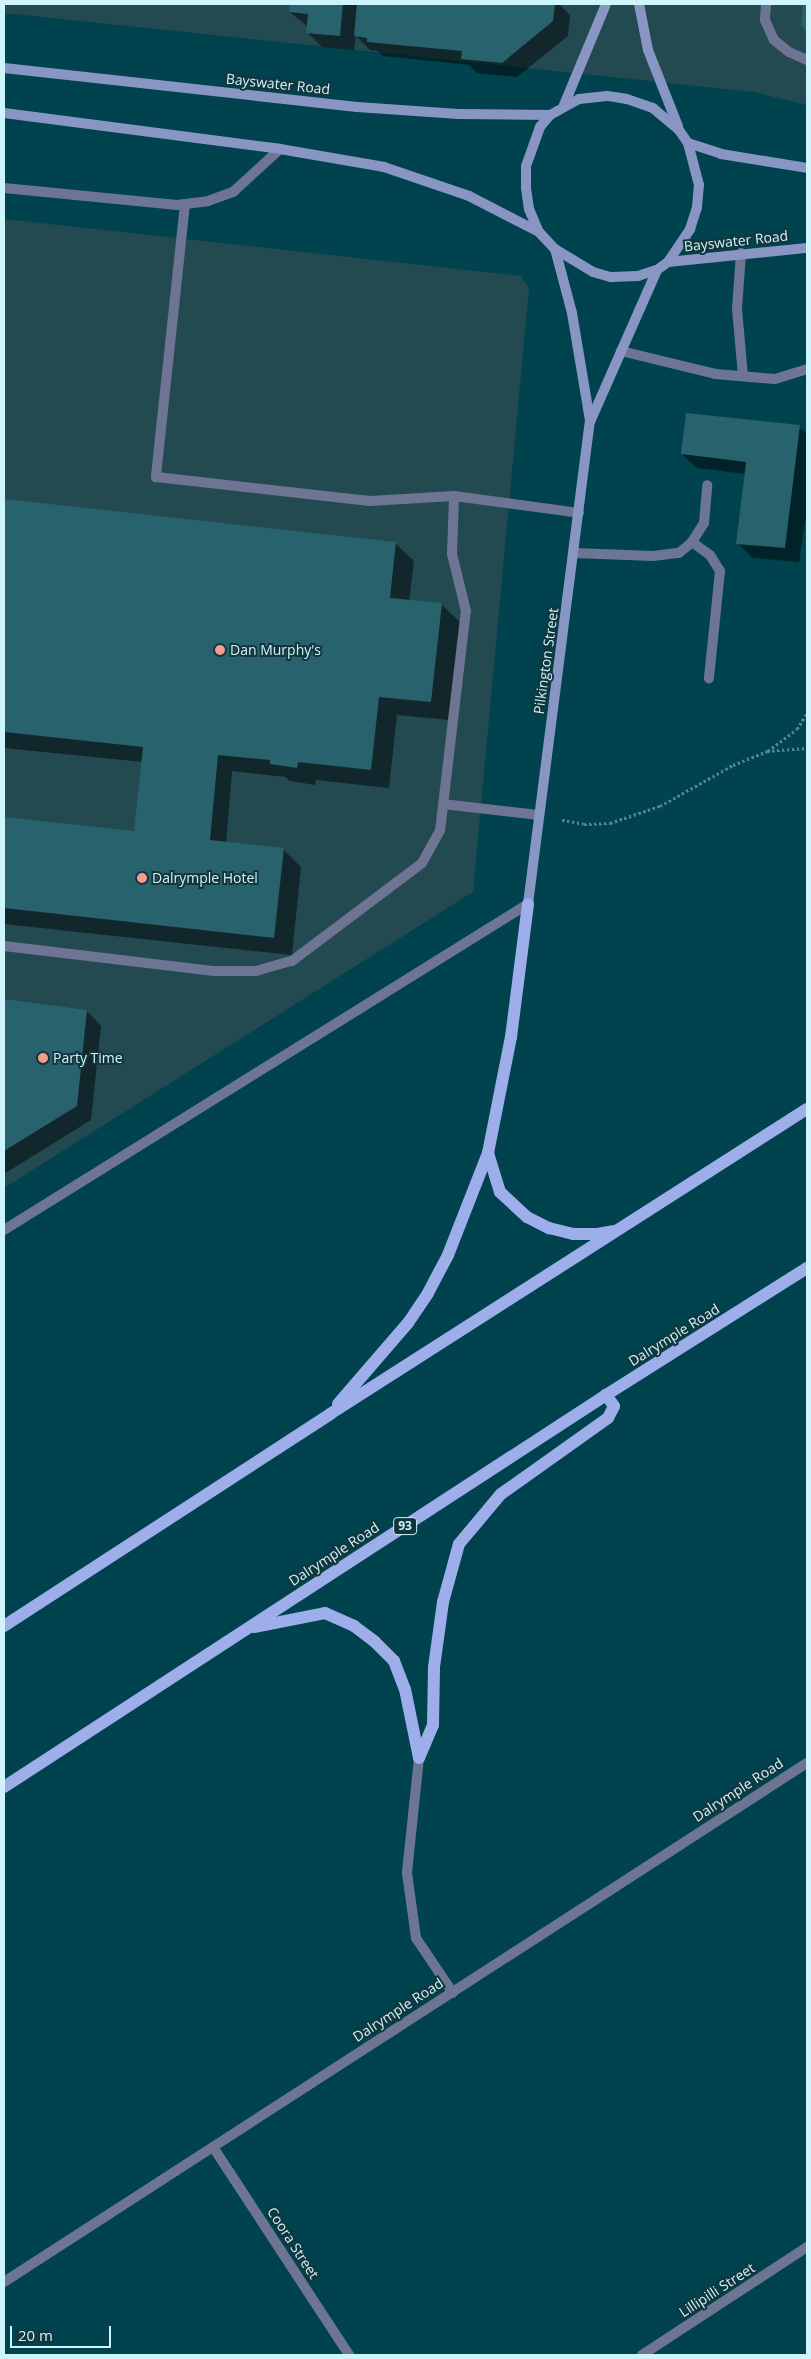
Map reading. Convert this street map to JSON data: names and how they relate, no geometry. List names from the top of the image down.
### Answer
{
  "streets": {
    "main road": [
      "Bayswater Road",
      "Pilkington Street",
      "Dalrymple Road",
      "93"
    ],
    "street": ["Coora Street", "Lillipilli Street"]
  },
  "crossings": [
    ["Bayswater Road", "Pilkington Street"],
    ["Dalrymple Road", "Coora Street"]
  ],
  "places": ["Dan Murphy's", "Dalrymple Hotel", "Party Time"],
  "scale_bar": "20 m"
}
